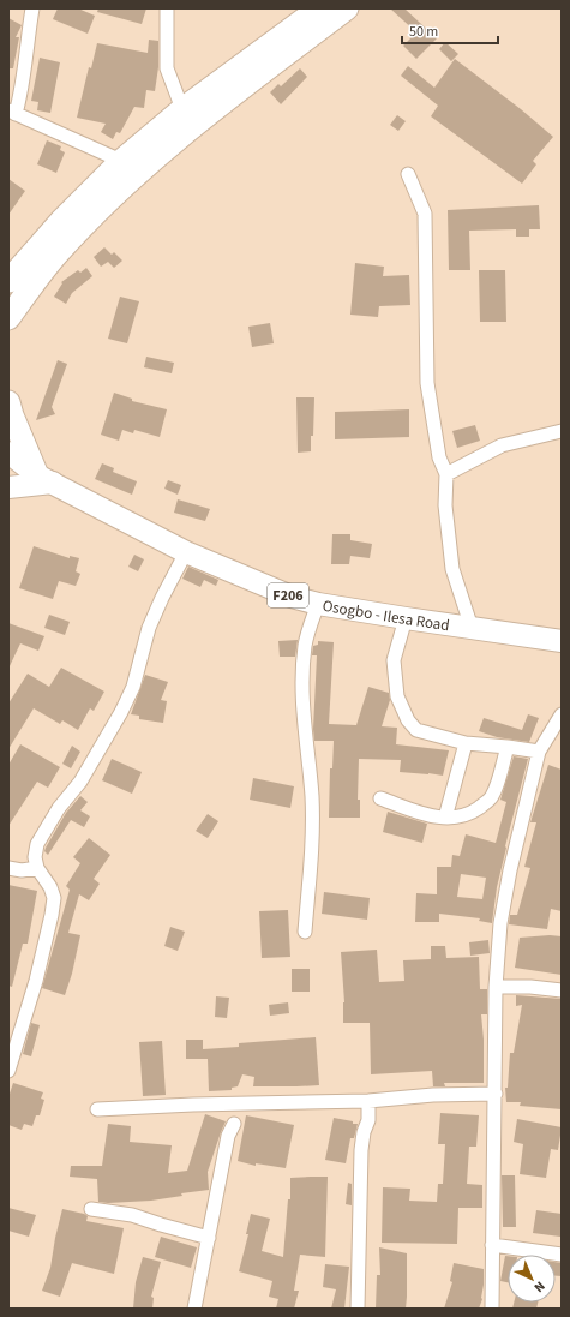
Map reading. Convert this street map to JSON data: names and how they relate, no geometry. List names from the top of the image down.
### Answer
{
  "streets": {
    "main road": ["F206", "Osogbo - Ilesa Road"]
  },
  "scale_bar": "50 m",
  "north": "bottom right"
}
